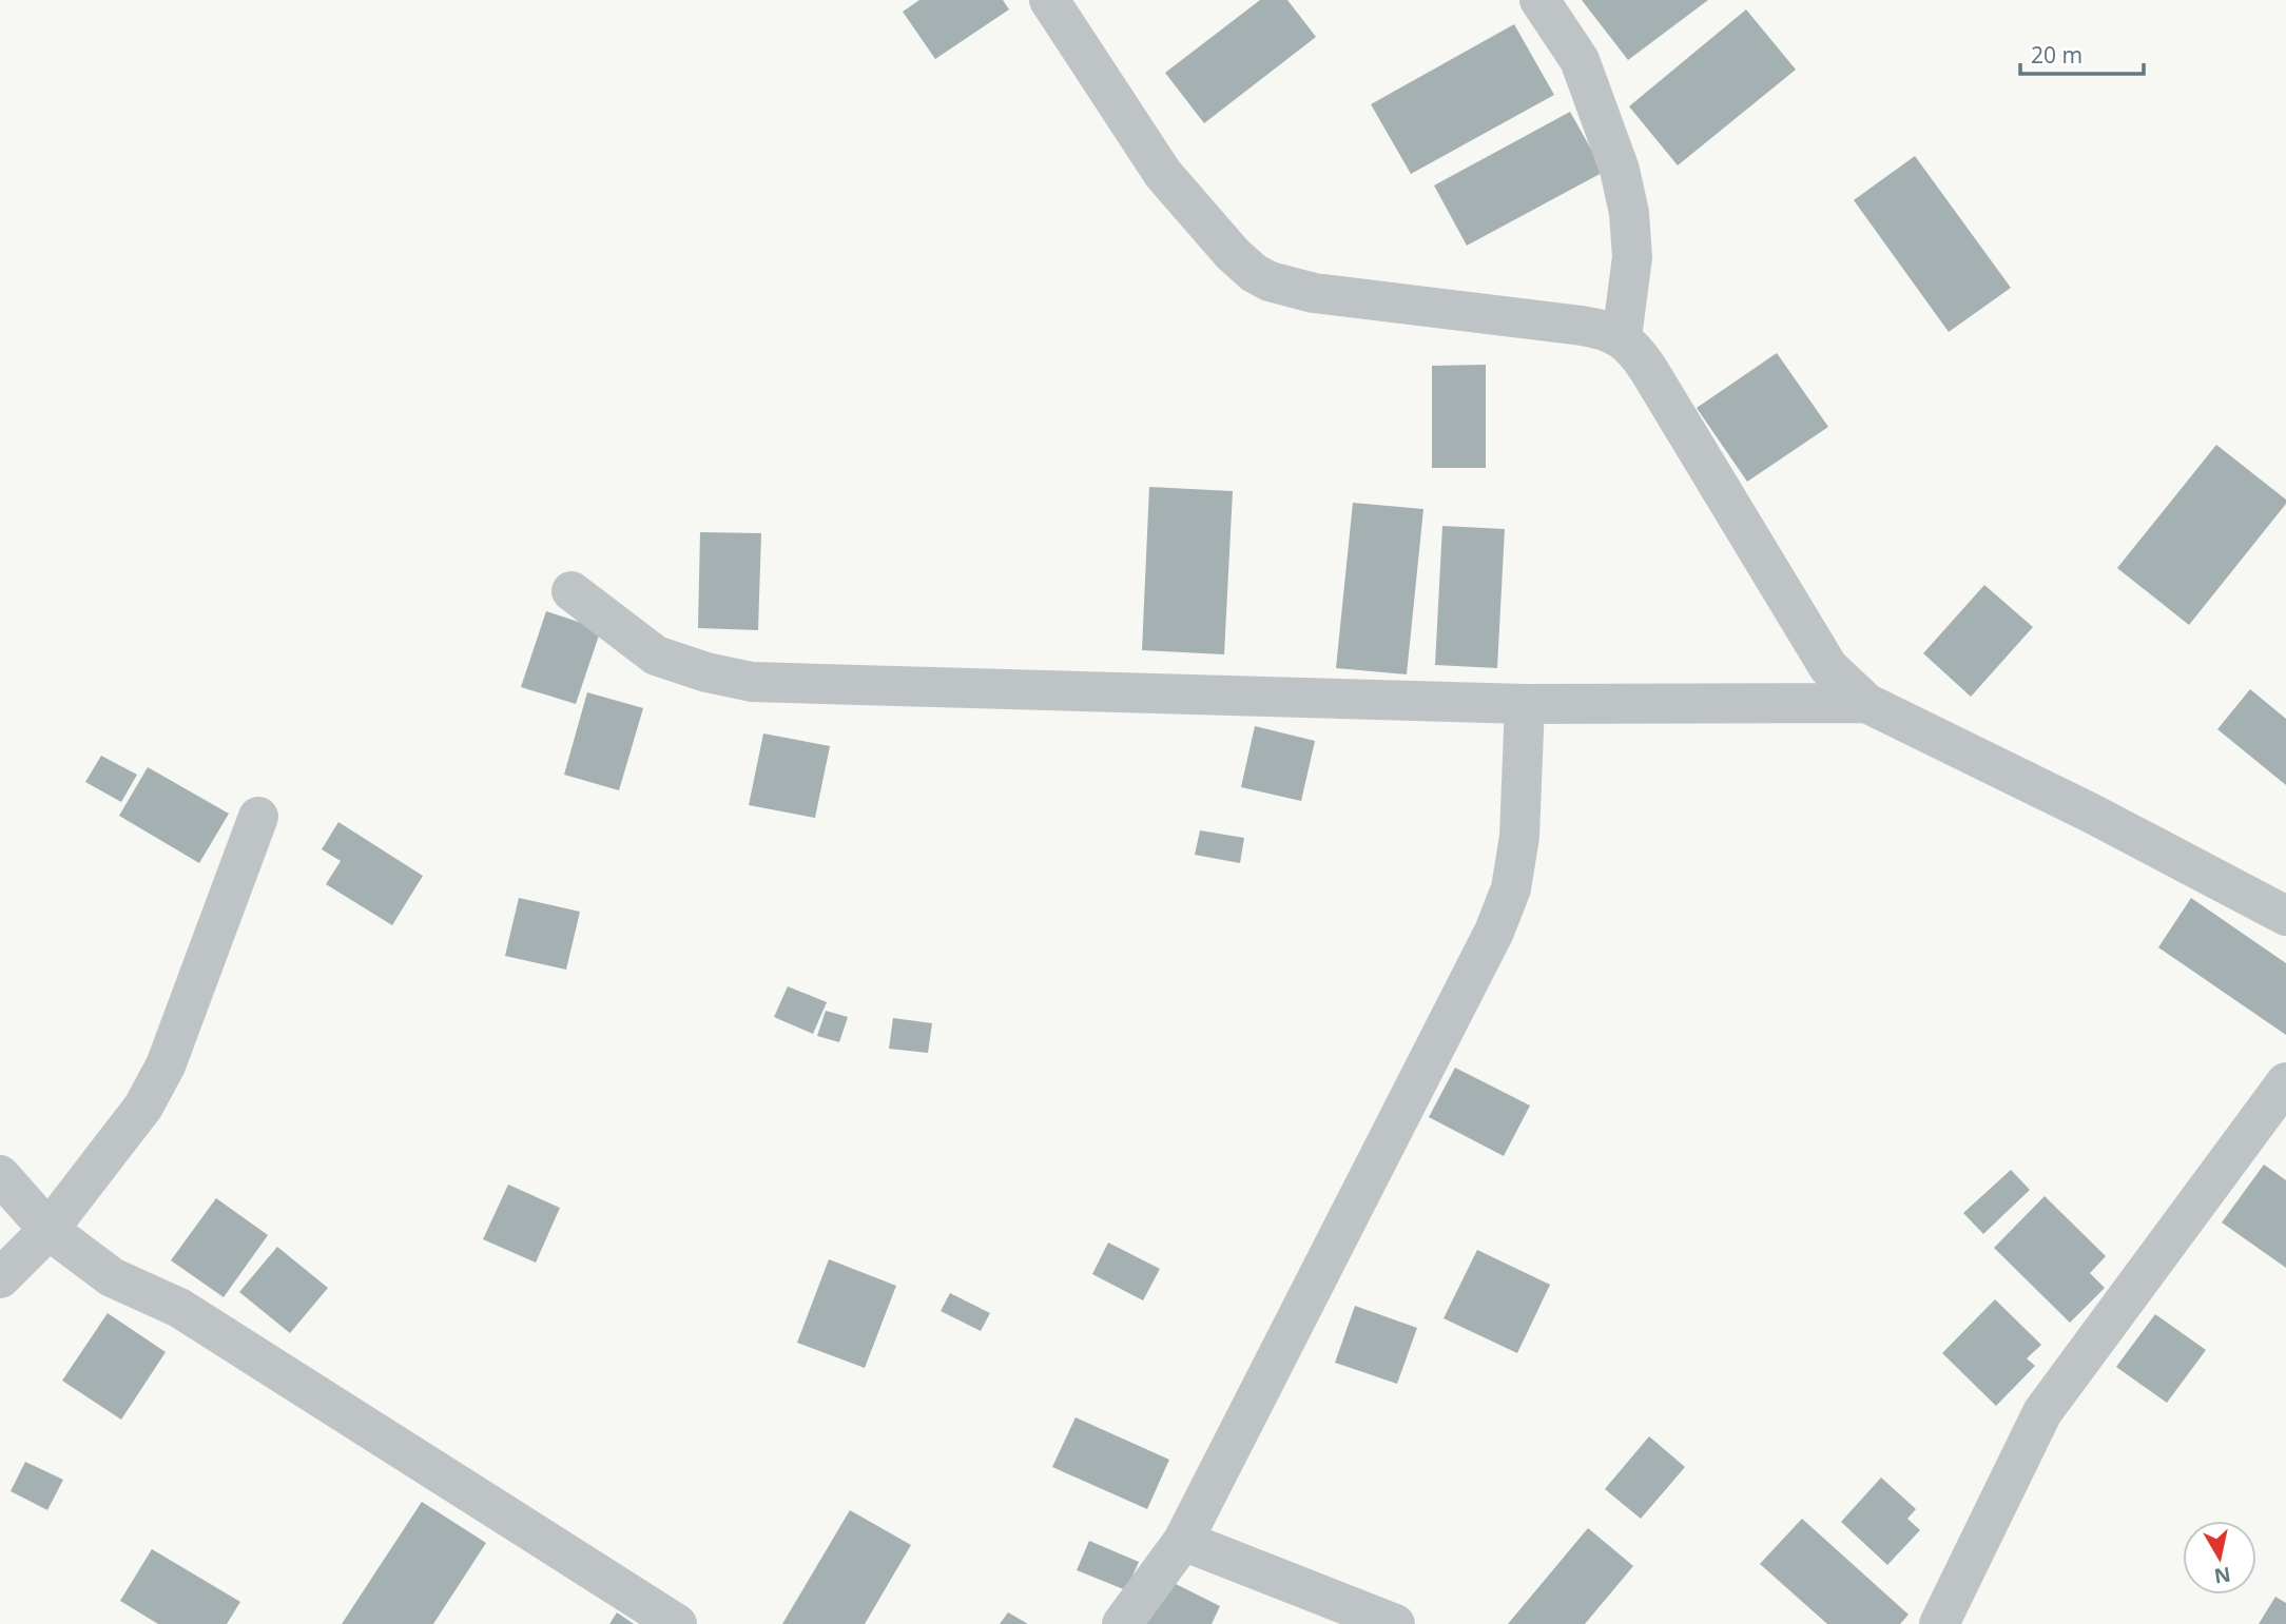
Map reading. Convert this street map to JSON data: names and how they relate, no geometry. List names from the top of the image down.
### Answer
{
  "scale_bar": "20 m",
  "north": "bottom"
}
